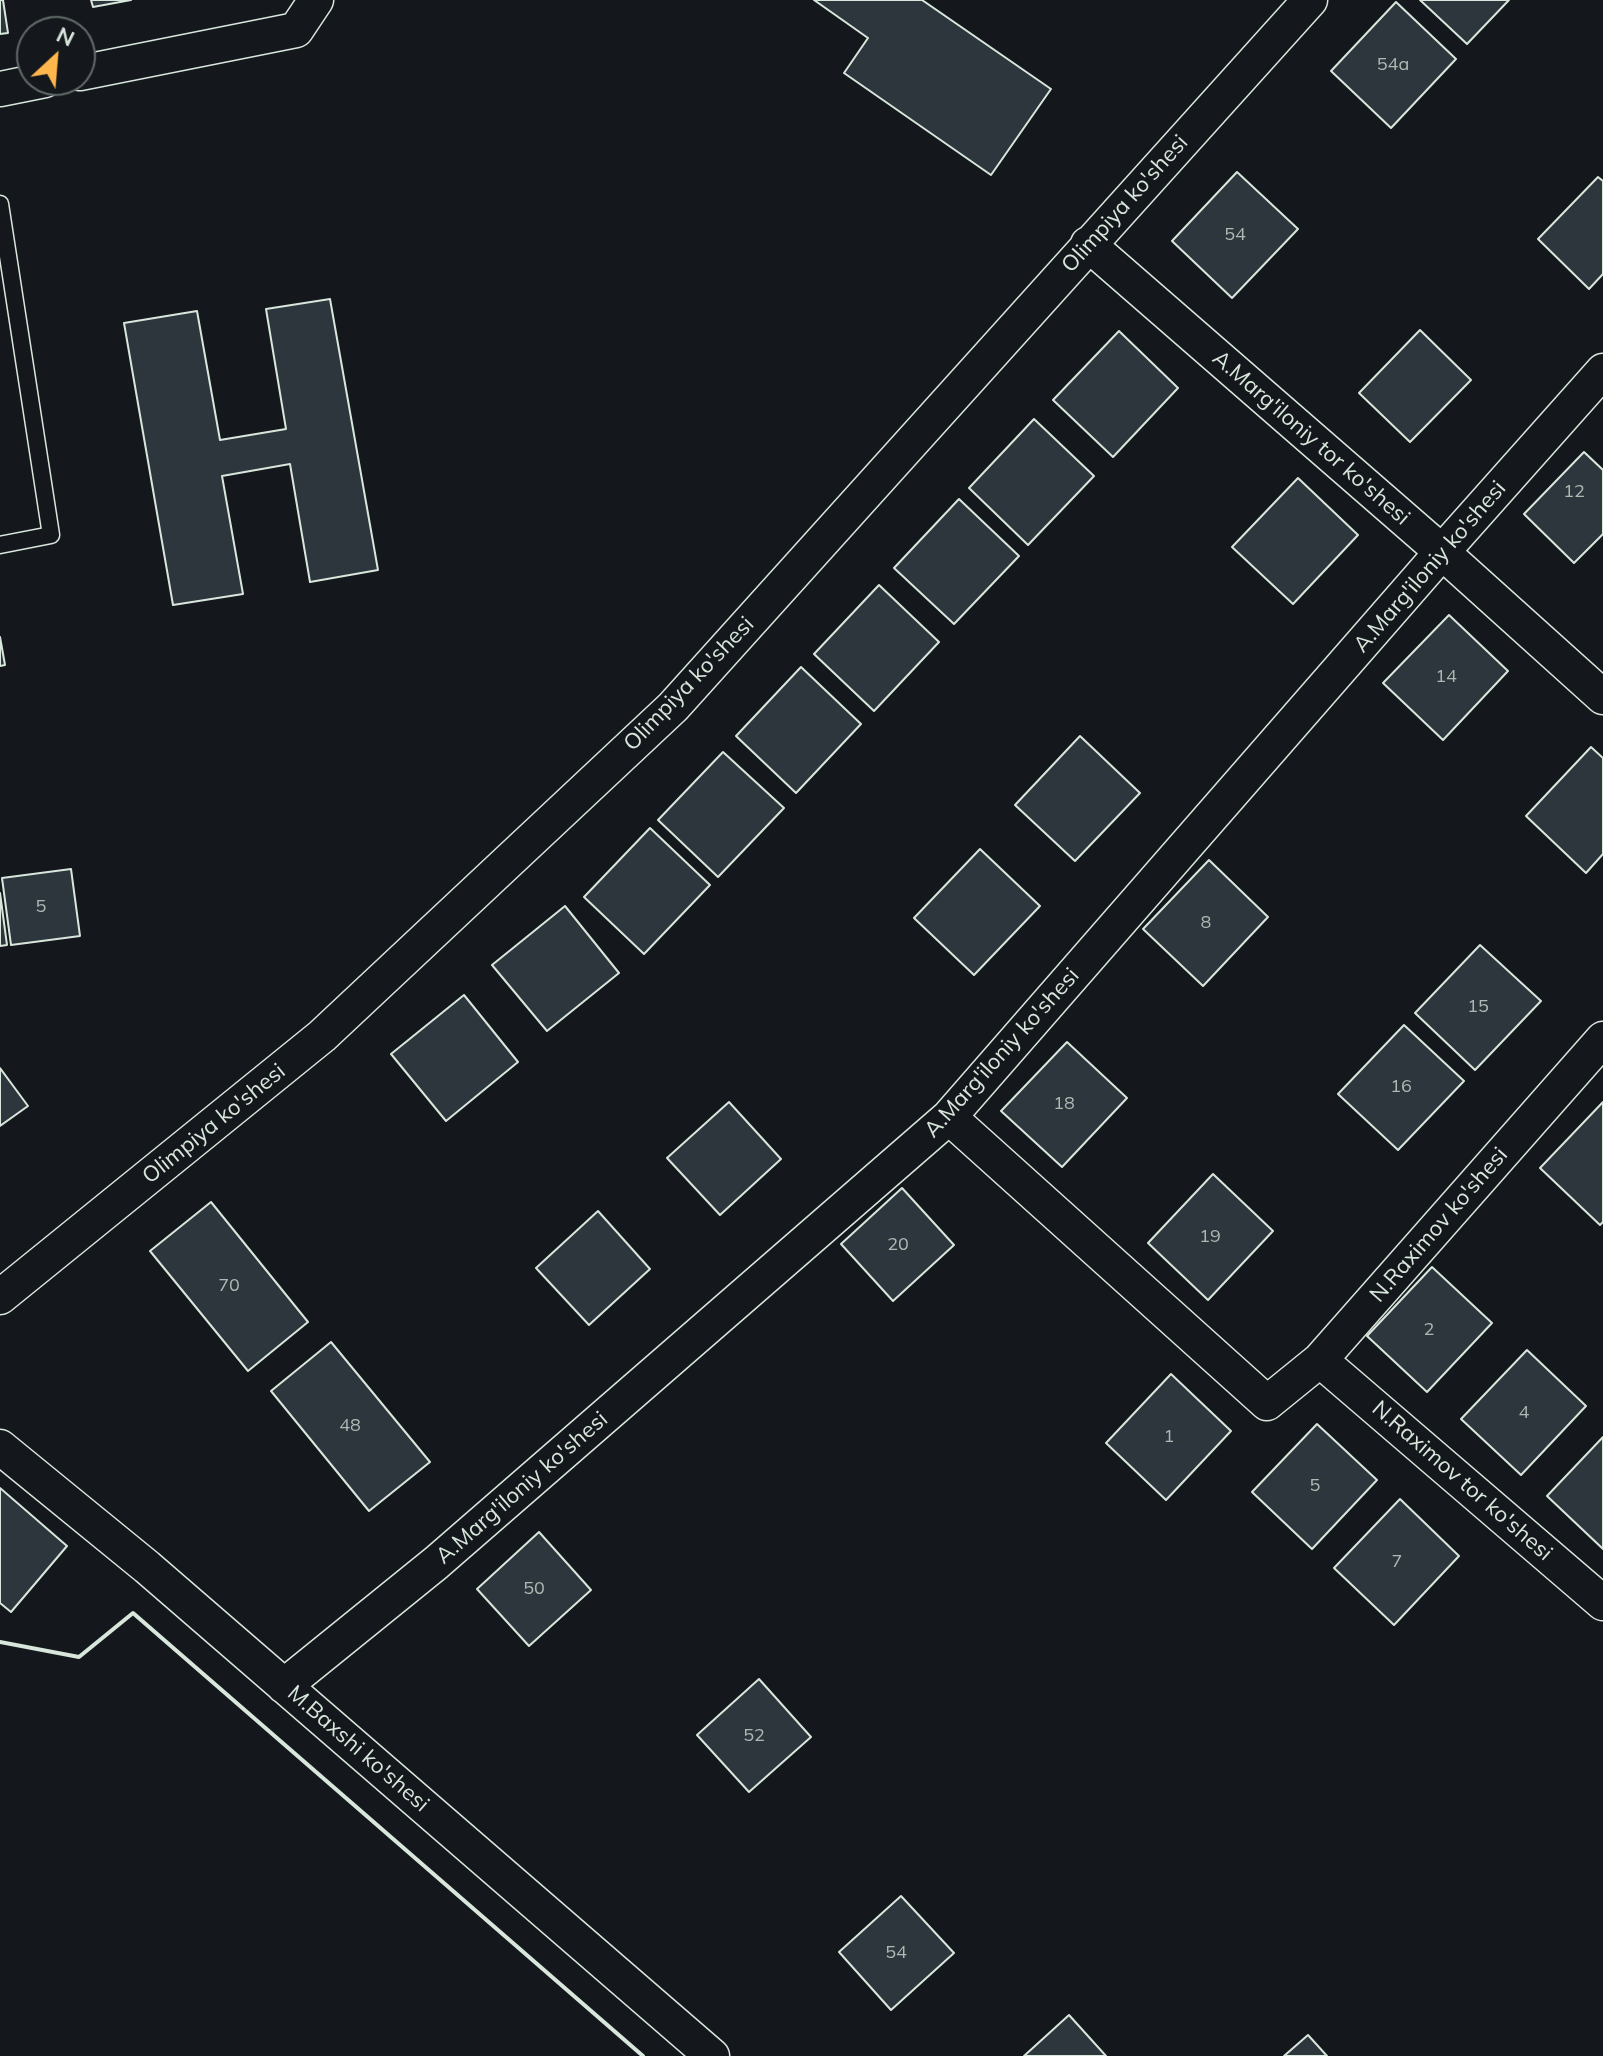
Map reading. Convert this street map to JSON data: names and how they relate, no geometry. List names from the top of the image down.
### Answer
{
  "streets": {
    "street": [
      "Olimpiya ko'shesi",
      "A.Marg'iloniy tor ko'shesi",
      "A.Marg'iloniy ko'shesi",
      "N.Raximov ko'shesi",
      "N.Raximov tor ko'shesi",
      "M.Baxshi ko'shesi"
    ]
  },
  "crossings": [
    ["Olimpiya ko'shesi", "A.Marg'iloniy tor ko'shesi"],
    ["A.Marg'iloniy tor ko'shesi", "A.Marg'iloniy ko'shesi"],
    ["A.Marg'iloniy ko'shesi", "N.Raximov ko'shesi"],
    ["A.Marg'iloniy ko'shesi", "M.Baxshi ko'shesi"],
    ["N.Raximov ko'shesi", "N.Raximov tor ko'shesi"]
  ],
  "house_numbers": [
    "54a",
    "54",
    "12",
    "14",
    "5",
    "8",
    "15",
    "16",
    "18",
    "19",
    "20",
    "70",
    "2",
    "4",
    "48",
    "1",
    "5",
    "7",
    "50",
    "52",
    "54"
  ],
  "north": "top right"
}
